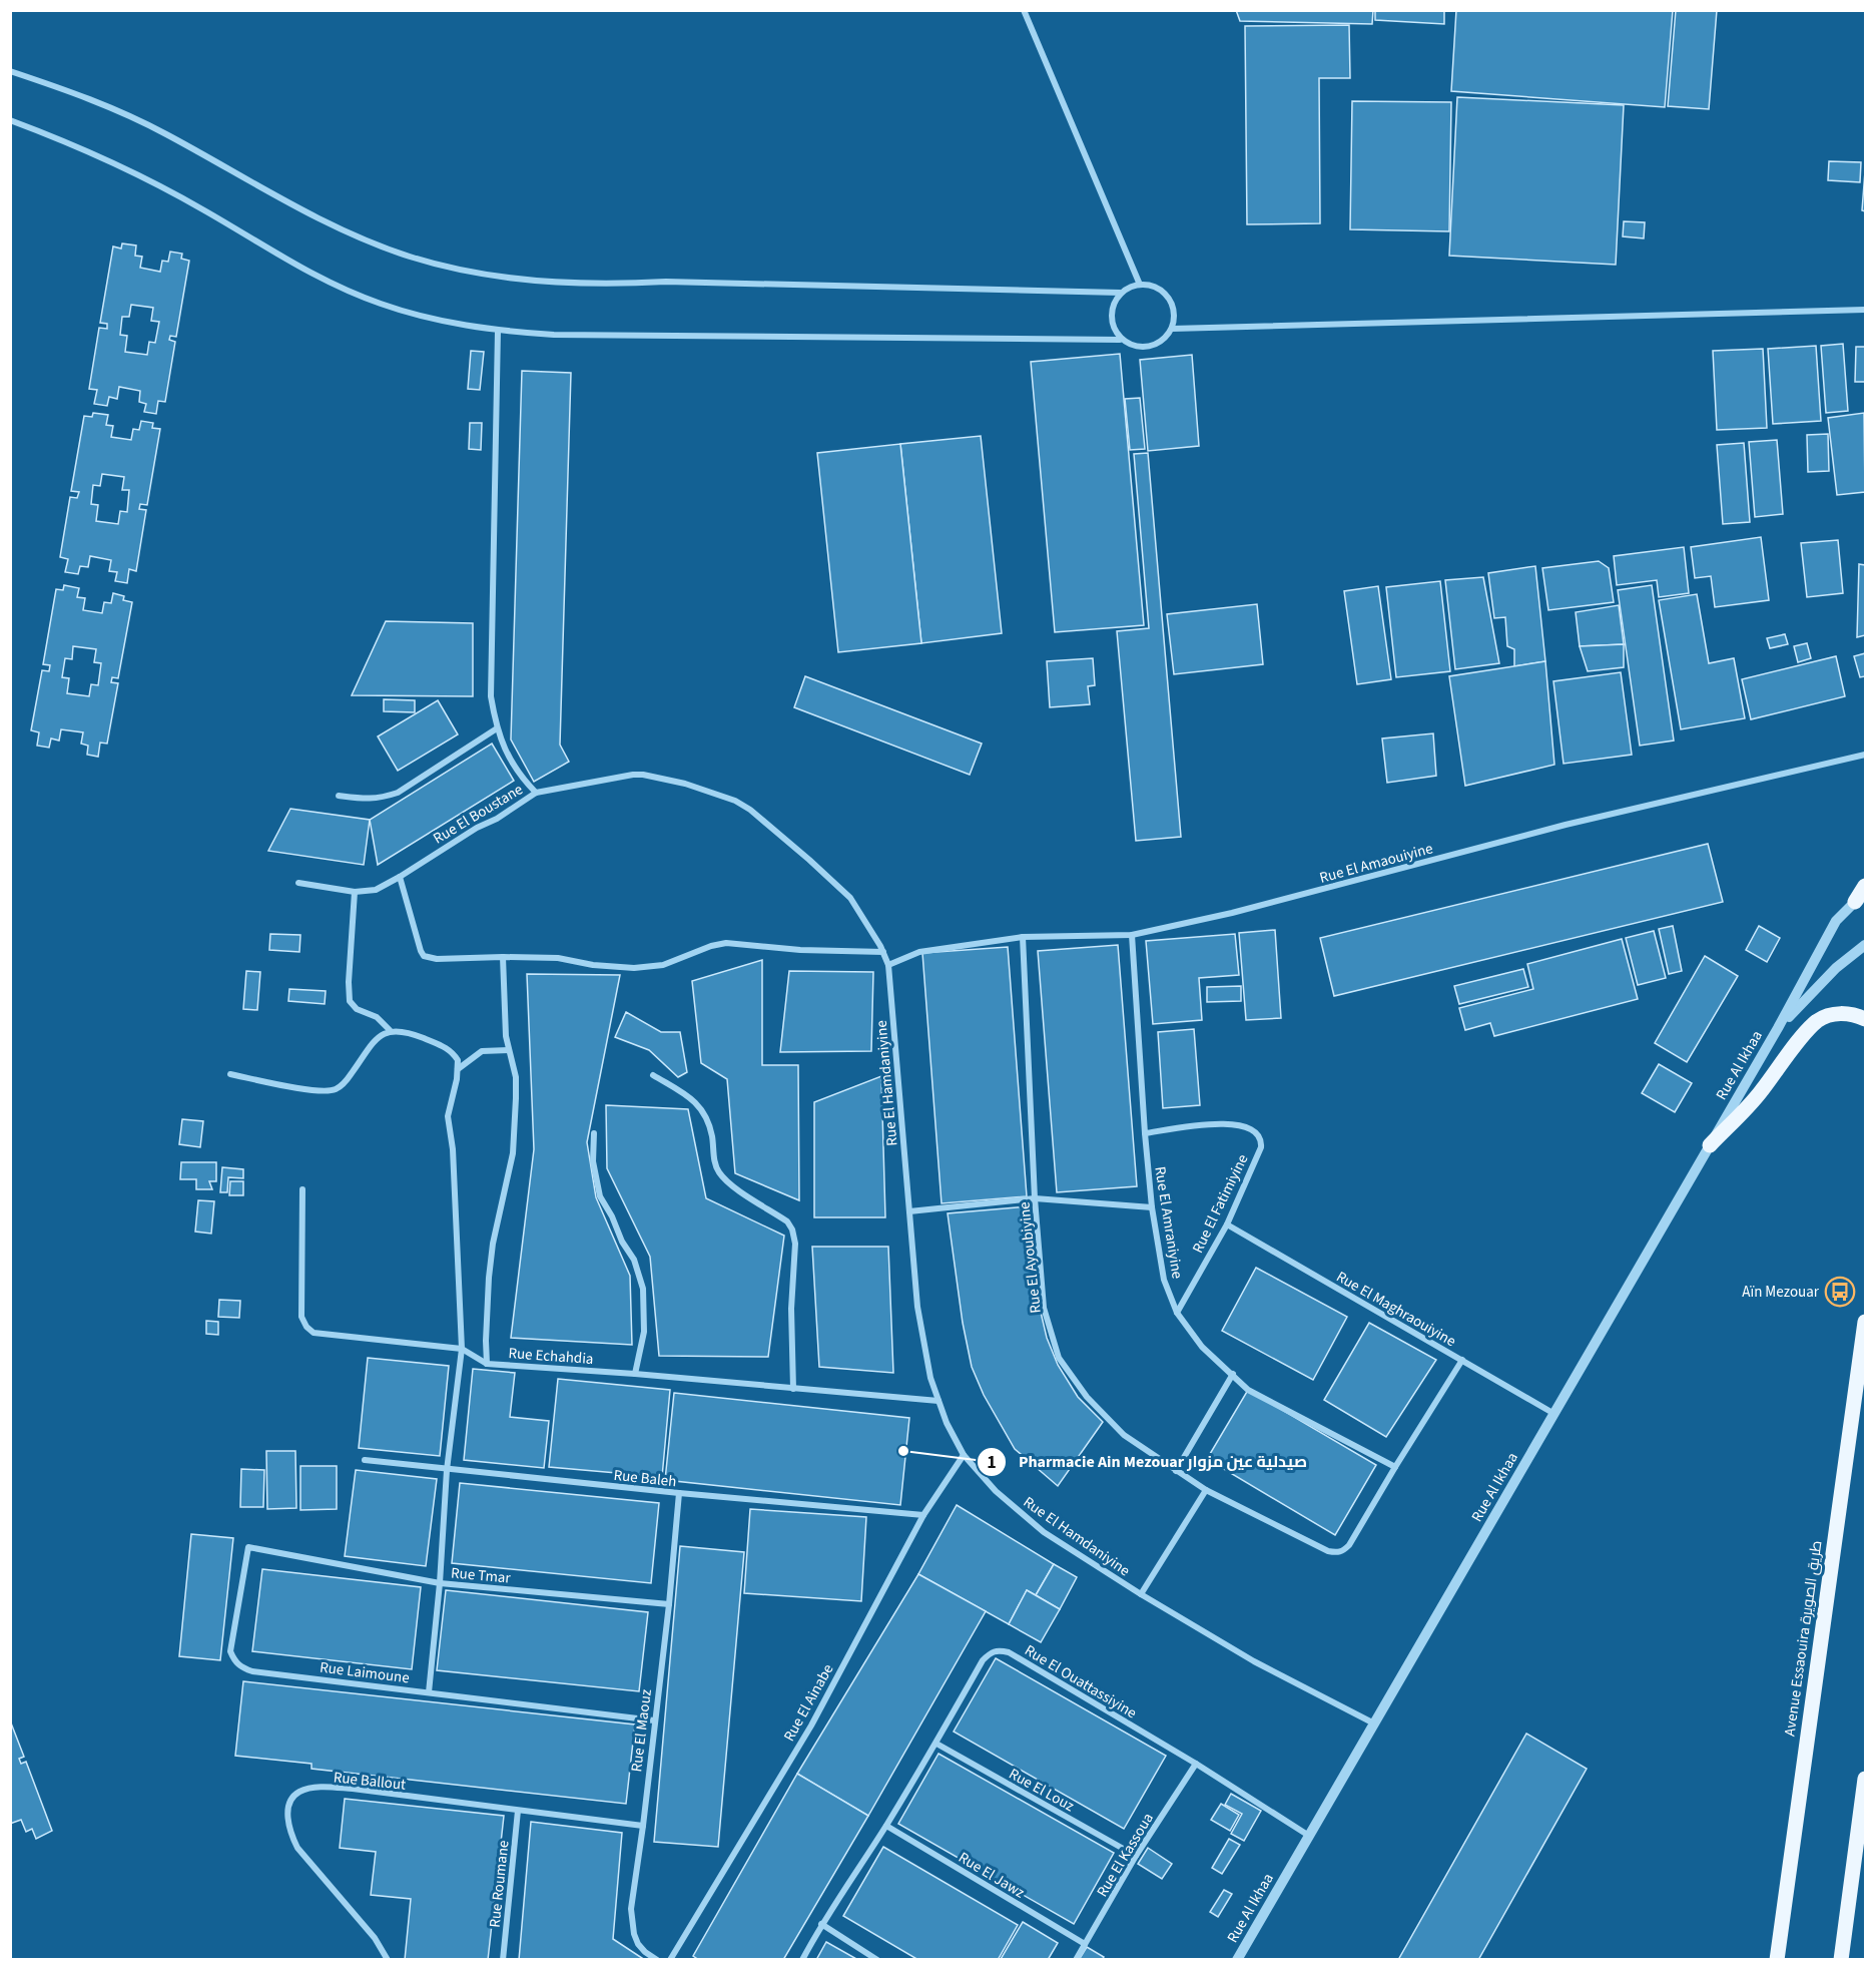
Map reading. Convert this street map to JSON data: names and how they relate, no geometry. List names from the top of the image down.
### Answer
{
  "streets": {
    "main road": ["Avenue Essaouira طريق الصويرة"],
    "street": [
      "Rue El Boustane",
      "Rue El Amaouiyine",
      "Rue Al Ikhaa",
      "Rue El Hamdaniyine",
      "Rue El Fatimiyine",
      "Rue El Amraniyine",
      "Rue El Ayoubiyine",
      "Rue El Maghraouiyine",
      "Rue Echahdia",
      "Rue Baleh",
      "Rue Tmar",
      "Rue Laimoune",
      "Rue El Ouattassiyine",
      "Rue El Ainabe",
      "Rue El Maouz",
      "Rue Ballout",
      "Rue El Louz",
      "Rue El Kassoua",
      "Rue El Jawz",
      "Rue Roumane"
    ]
  },
  "crossings": [
    ["Rue El Boustane", "Rue El Amaouiyine"],
    ["Rue El Boustane", "Rue El Hamdaniyine"],
    ["Rue El Amaouiyine", "Rue El Hamdaniyine"],
    ["Rue El Amaouiyine", "Rue El Amraniyine"],
    ["Rue El Amaouiyine", "Rue El Ayoubiyine"],
    ["Rue Al Ikhaa", "Rue El Hamdaniyine"],
    ["Rue Al Ikhaa", "Rue El Maghraouiyine"],
    ["Rue Al Ikhaa", "Rue El Ouattassiyine"],
    ["Rue El Hamdaniyine", "Rue Echahdia"],
    ["Rue El Hamdaniyine", "Rue El Ainabe"],
    ["Rue El Fatimiyine", "Rue El Amraniyine"],
    ["Rue El Fatimiyine", "Rue El Maghraouiyine"],
    ["Rue El Amraniyine", "Rue El Ayoubiyine"],
    ["Rue El Ayoubiyine", "Rue El Maghraouiyine"],
    ["Rue Baleh", "Rue El Ainabe"],
    ["Rue Baleh", "Rue El Maouz"],
    ["Rue Tmar", "Rue Laimoune"],
    ["Rue Tmar", "Rue El Maouz"],
    ["Rue Laimoune", "Rue El Maouz"],
    ["Rue El Ouattassiyine", "Rue El Louz"],
    ["Rue El Ouattassiyine", "Rue El Kassoua"],
    ["Rue El Ouattassiyine", "Rue El Jawz"],
    ["Rue El Maouz", "Rue Ballout"],
    ["Rue Ballout", "Rue Roumane"],
    ["Rue El Louz", "Rue El Kassoua"],
    ["Rue El Kassoua", "Rue El Jawz"]
  ],
  "places": {
    "bus stop": ["Aïn Mezouar"],
    "other": ["Pharmacie Ain Mezouar صيدلية عين مزوار"]
  }
}
